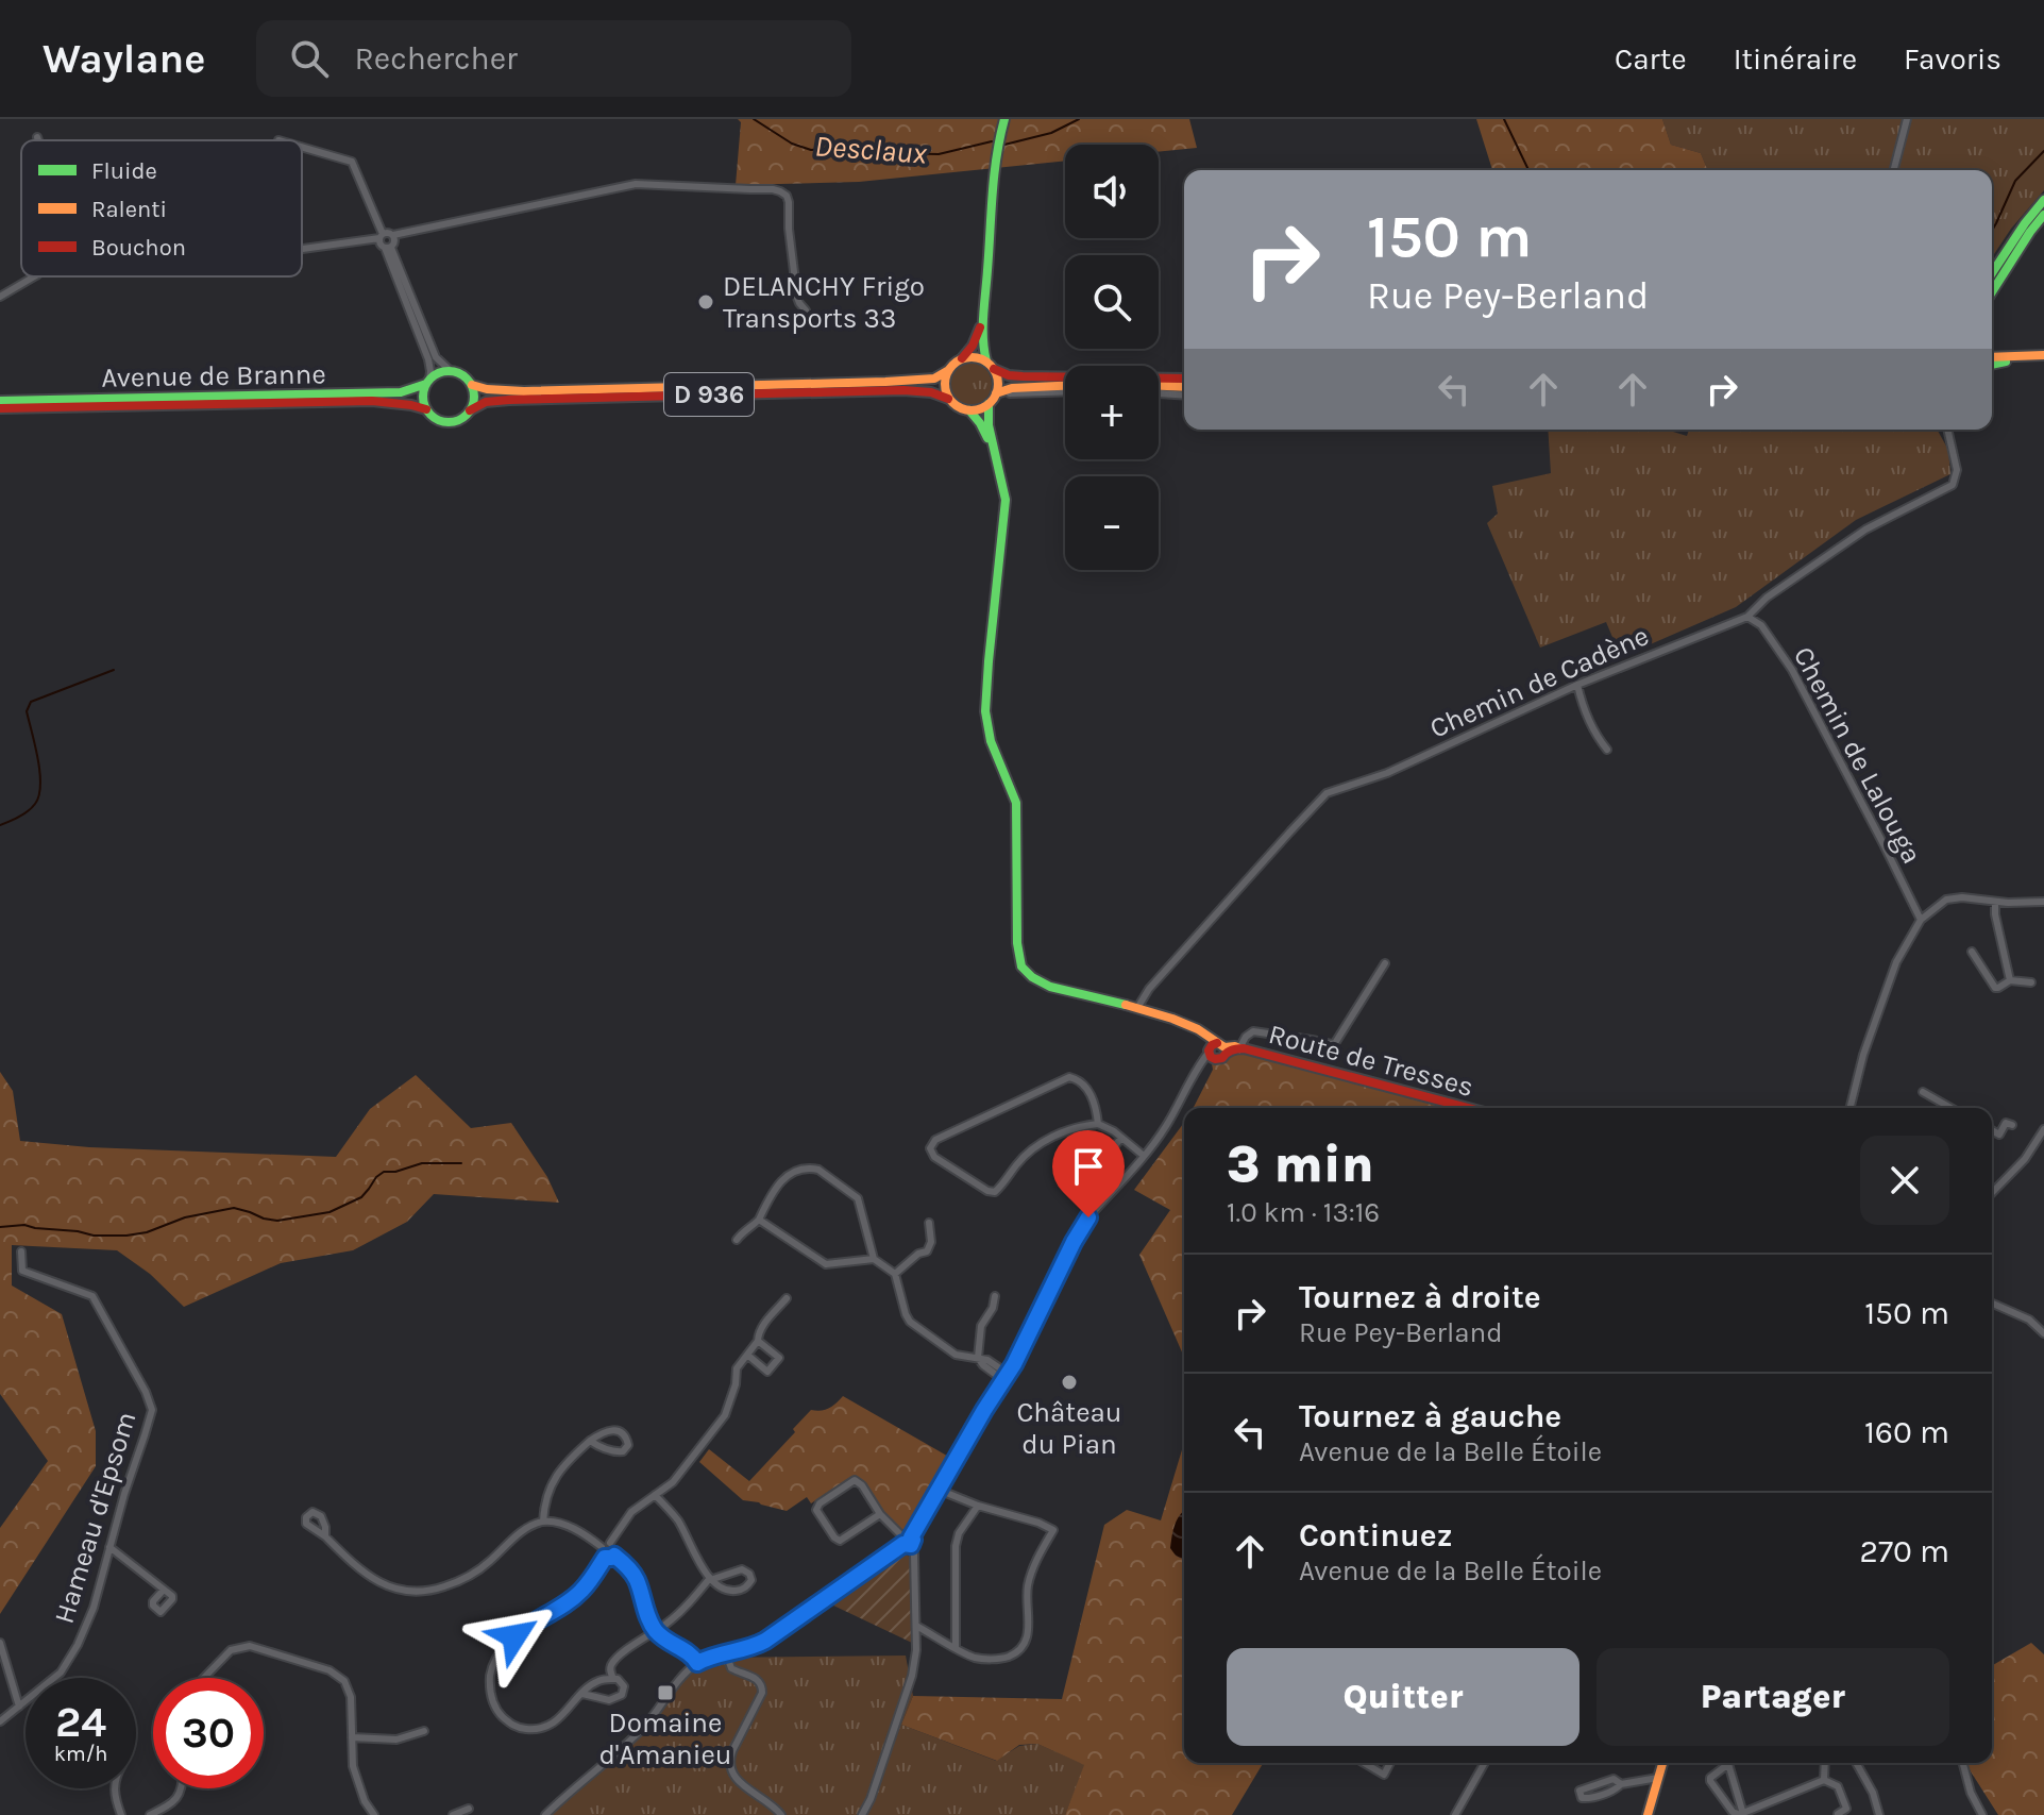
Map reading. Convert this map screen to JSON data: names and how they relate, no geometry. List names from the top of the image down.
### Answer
{
  "streets": {
    "main road": ["Avenue de Branne", "D 936", "Route de Tresses"],
    "street": ["Chemin de Cadène", "Chemin de Lalouga", "Hameau d'Epsom"]
  },
  "crossings": [
    ["Avenue de Branne", "D 936"],
    ["Chemin de Cadène", "Chemin de Lalouga"]
  ],
  "water": ["Desclaux"],
  "places": {
    "other": ["DELANCHY Frigo Transports 33", "Château du Pian"],
    "transit": ["Domaine d'Amanieu"]
  },
  "legend": ["Fluide", "Ralenti", "Bouchon"],
  "page": {
    "header": "Waylane",
    "search": "Rechercher",
    "nav": ["Carte", "Itinéraire", "Favoris"],
    "map_buttons": ["+", "−"],
    "turn": ["150 m", "Rue Pey-Berland"],
    "heading": ["3 min", "1.0 km · 13:16"],
    "list": [
      {
        "name": "Tournez à droite",
        "note": "Rue Pey-Berland",
        "value": "150 m"
      },
      {
        "name": "Tournez à gauche",
        "note": "Avenue de la Belle Étoile",
        "value": "160 m"
      },
      {
        "name": "Continuez",
        "note": "Avenue de la Belle Étoile",
        "value": "270 m"
      }
    ],
    "buttons": ["Quitter", "Partager"],
    "speed": "24 km/h",
    "limit": "30"
  }
}
